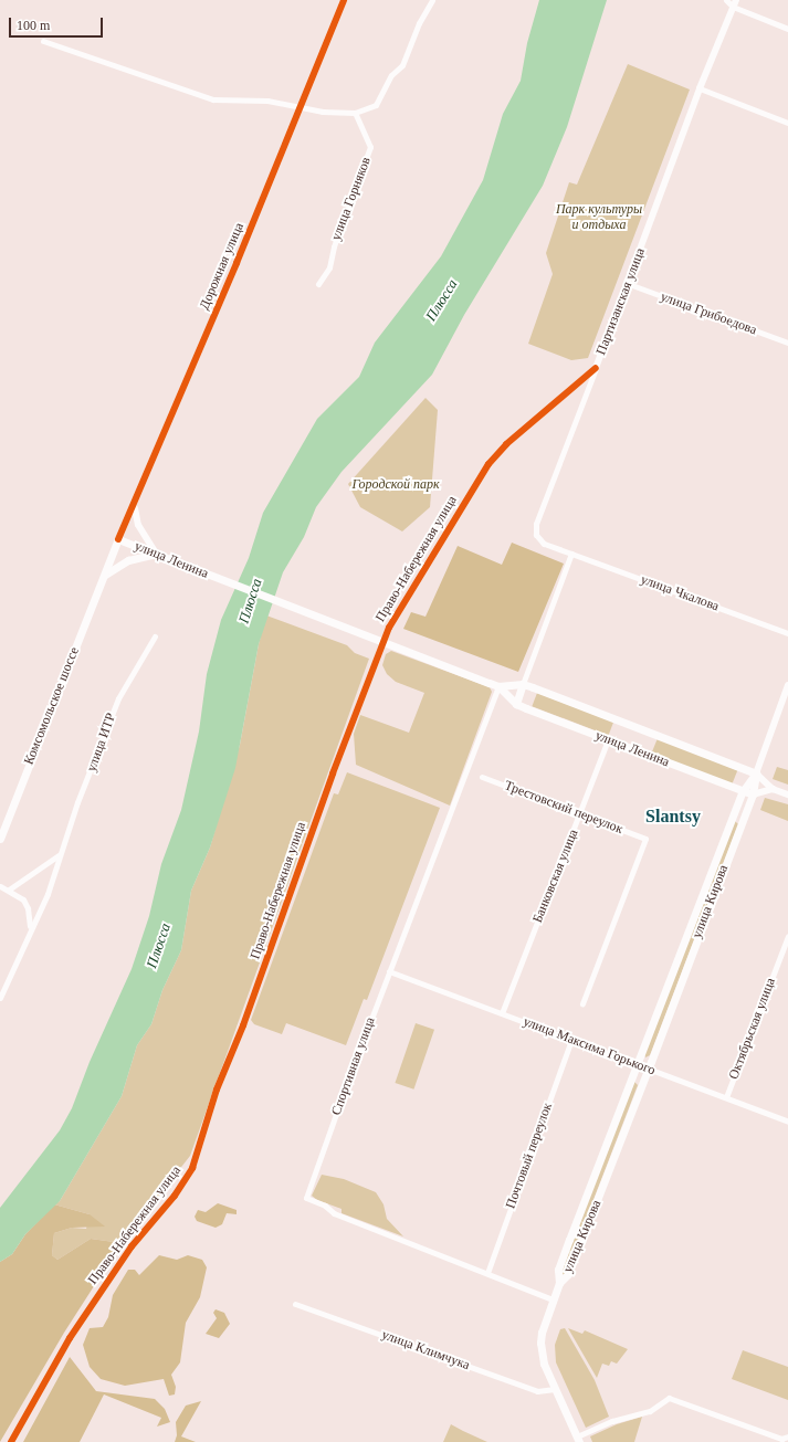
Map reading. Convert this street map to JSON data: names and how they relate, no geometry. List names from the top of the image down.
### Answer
{
  "streets": {
    "main road": ["улица Ленина", "Комсомольское шоссе", "улица Кирова"],
    "street": [
      "улица Горняков",
      "Дорожная улица",
      "Партизанская улица",
      "улица Грибоедова",
      "Право-Набережная улица",
      "улица Чкалова",
      "улица ИТР",
      "Трестовский переулок",
      "Банковская улица",
      "Октябрьская улица",
      "улица Максима Горького",
      "Спортивная улица",
      "Почтовый переулок",
      "улица Климчука"
    ]
  },
  "crossings": [
    ["Дорожная улица", "улица Ленина"],
    ["Дорожная улица", "Комсомольское шоссе"],
    ["Партизанская улица", "улица Грибоедова"],
    ["Партизанская улица", "Право-Набережная улица"],
    ["Партизанская улица", "улица Чкалова"],
    ["Право-Набережная улица", "улица Ленина"],
    ["улица Ленина", "Комсомольское шоссе"],
    ["улица Ленина", "Банковская улица"],
    ["улица Ленина", "улица Кирова"],
    ["улица Ленина", "Спортивная улица"],
    ["Трестовский переулок", "Банковская улица"],
    ["Банковская улица", "улица Максима Горького"],
    ["улица Кирова", "улица Максима Горького"],
    ["Октябрьская улица", "улица Максима Горького"],
    ["улица Максима Горького", "Спортивная улица"],
    ["улица Максима Горького", "Почтовый переулок"],
    ["Спортивная улица", "Почтовый переулок"]
  ],
  "districts": ["Slantsy"],
  "water": ["Плюсса"],
  "parks": ["Парк культуры и отдыха", "Городской парк"],
  "scale_bar": "100 m"
}
